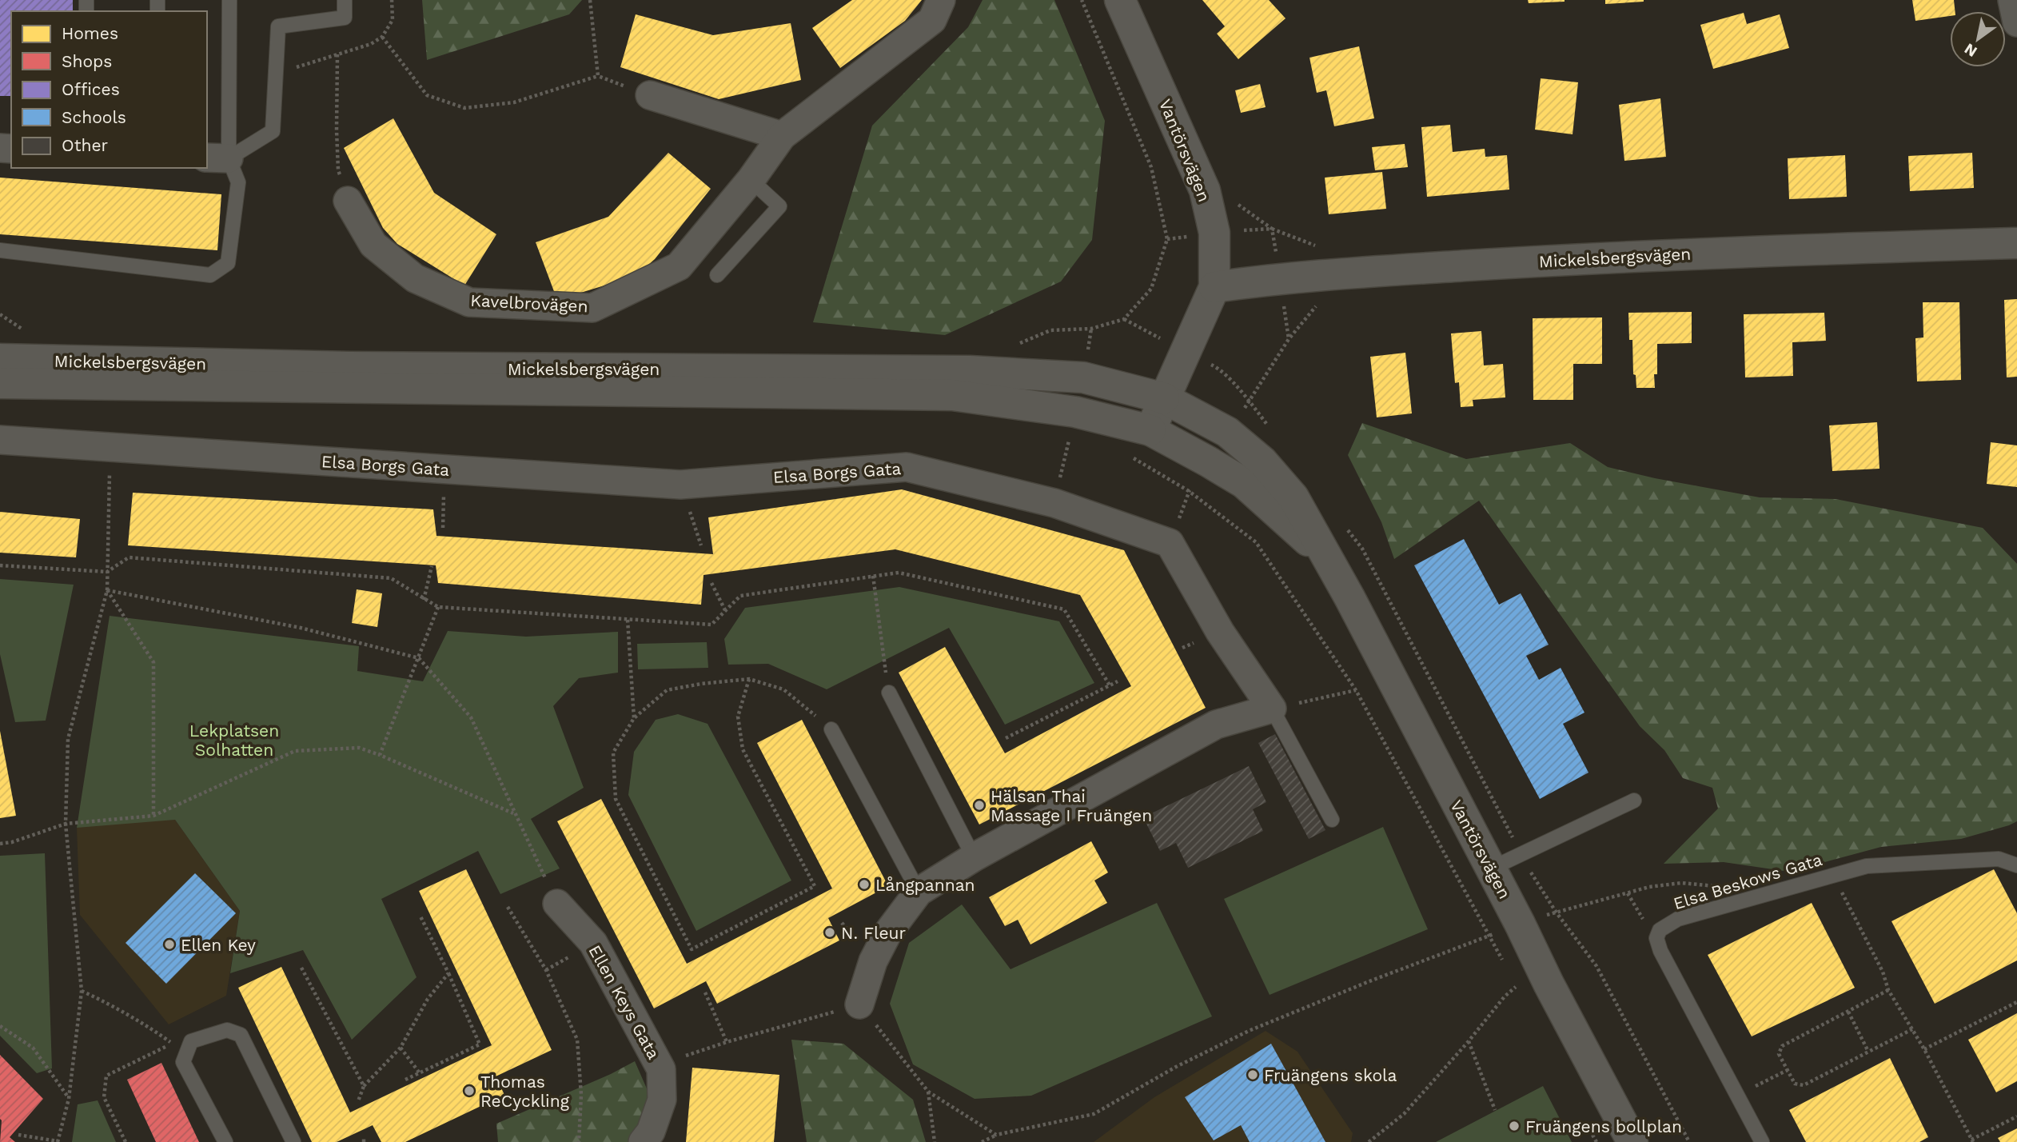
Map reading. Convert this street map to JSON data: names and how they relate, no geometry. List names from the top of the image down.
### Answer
{
  "streets": {
    "street": [
      "Vantörsvägen",
      "Mickelsbergsvägen",
      "Kavelbrovägen",
      "Elsa Borgs Gata",
      "Ellen Keys Gata"
    ],
    "lane": ["Elsa Beskows Gata"]
  },
  "crossings": [
    ["Vantörsvägen", "Mickelsbergsvägen"]
  ],
  "parks": ["Lekplatsen Solhatten"],
  "places": [
    "Hälsan Thai Massage I Fruängen",
    "Långpannan",
    "N. Fleur",
    "Ellen Key",
    "Fruängens skola",
    "Thomas ReCyckling",
    "Fruängens bollplan"
  ],
  "legend": [
    "Homes",
    "Shops",
    "Offices",
    "Schools",
    "Other"
  ],
  "north": "bottom left"
}
